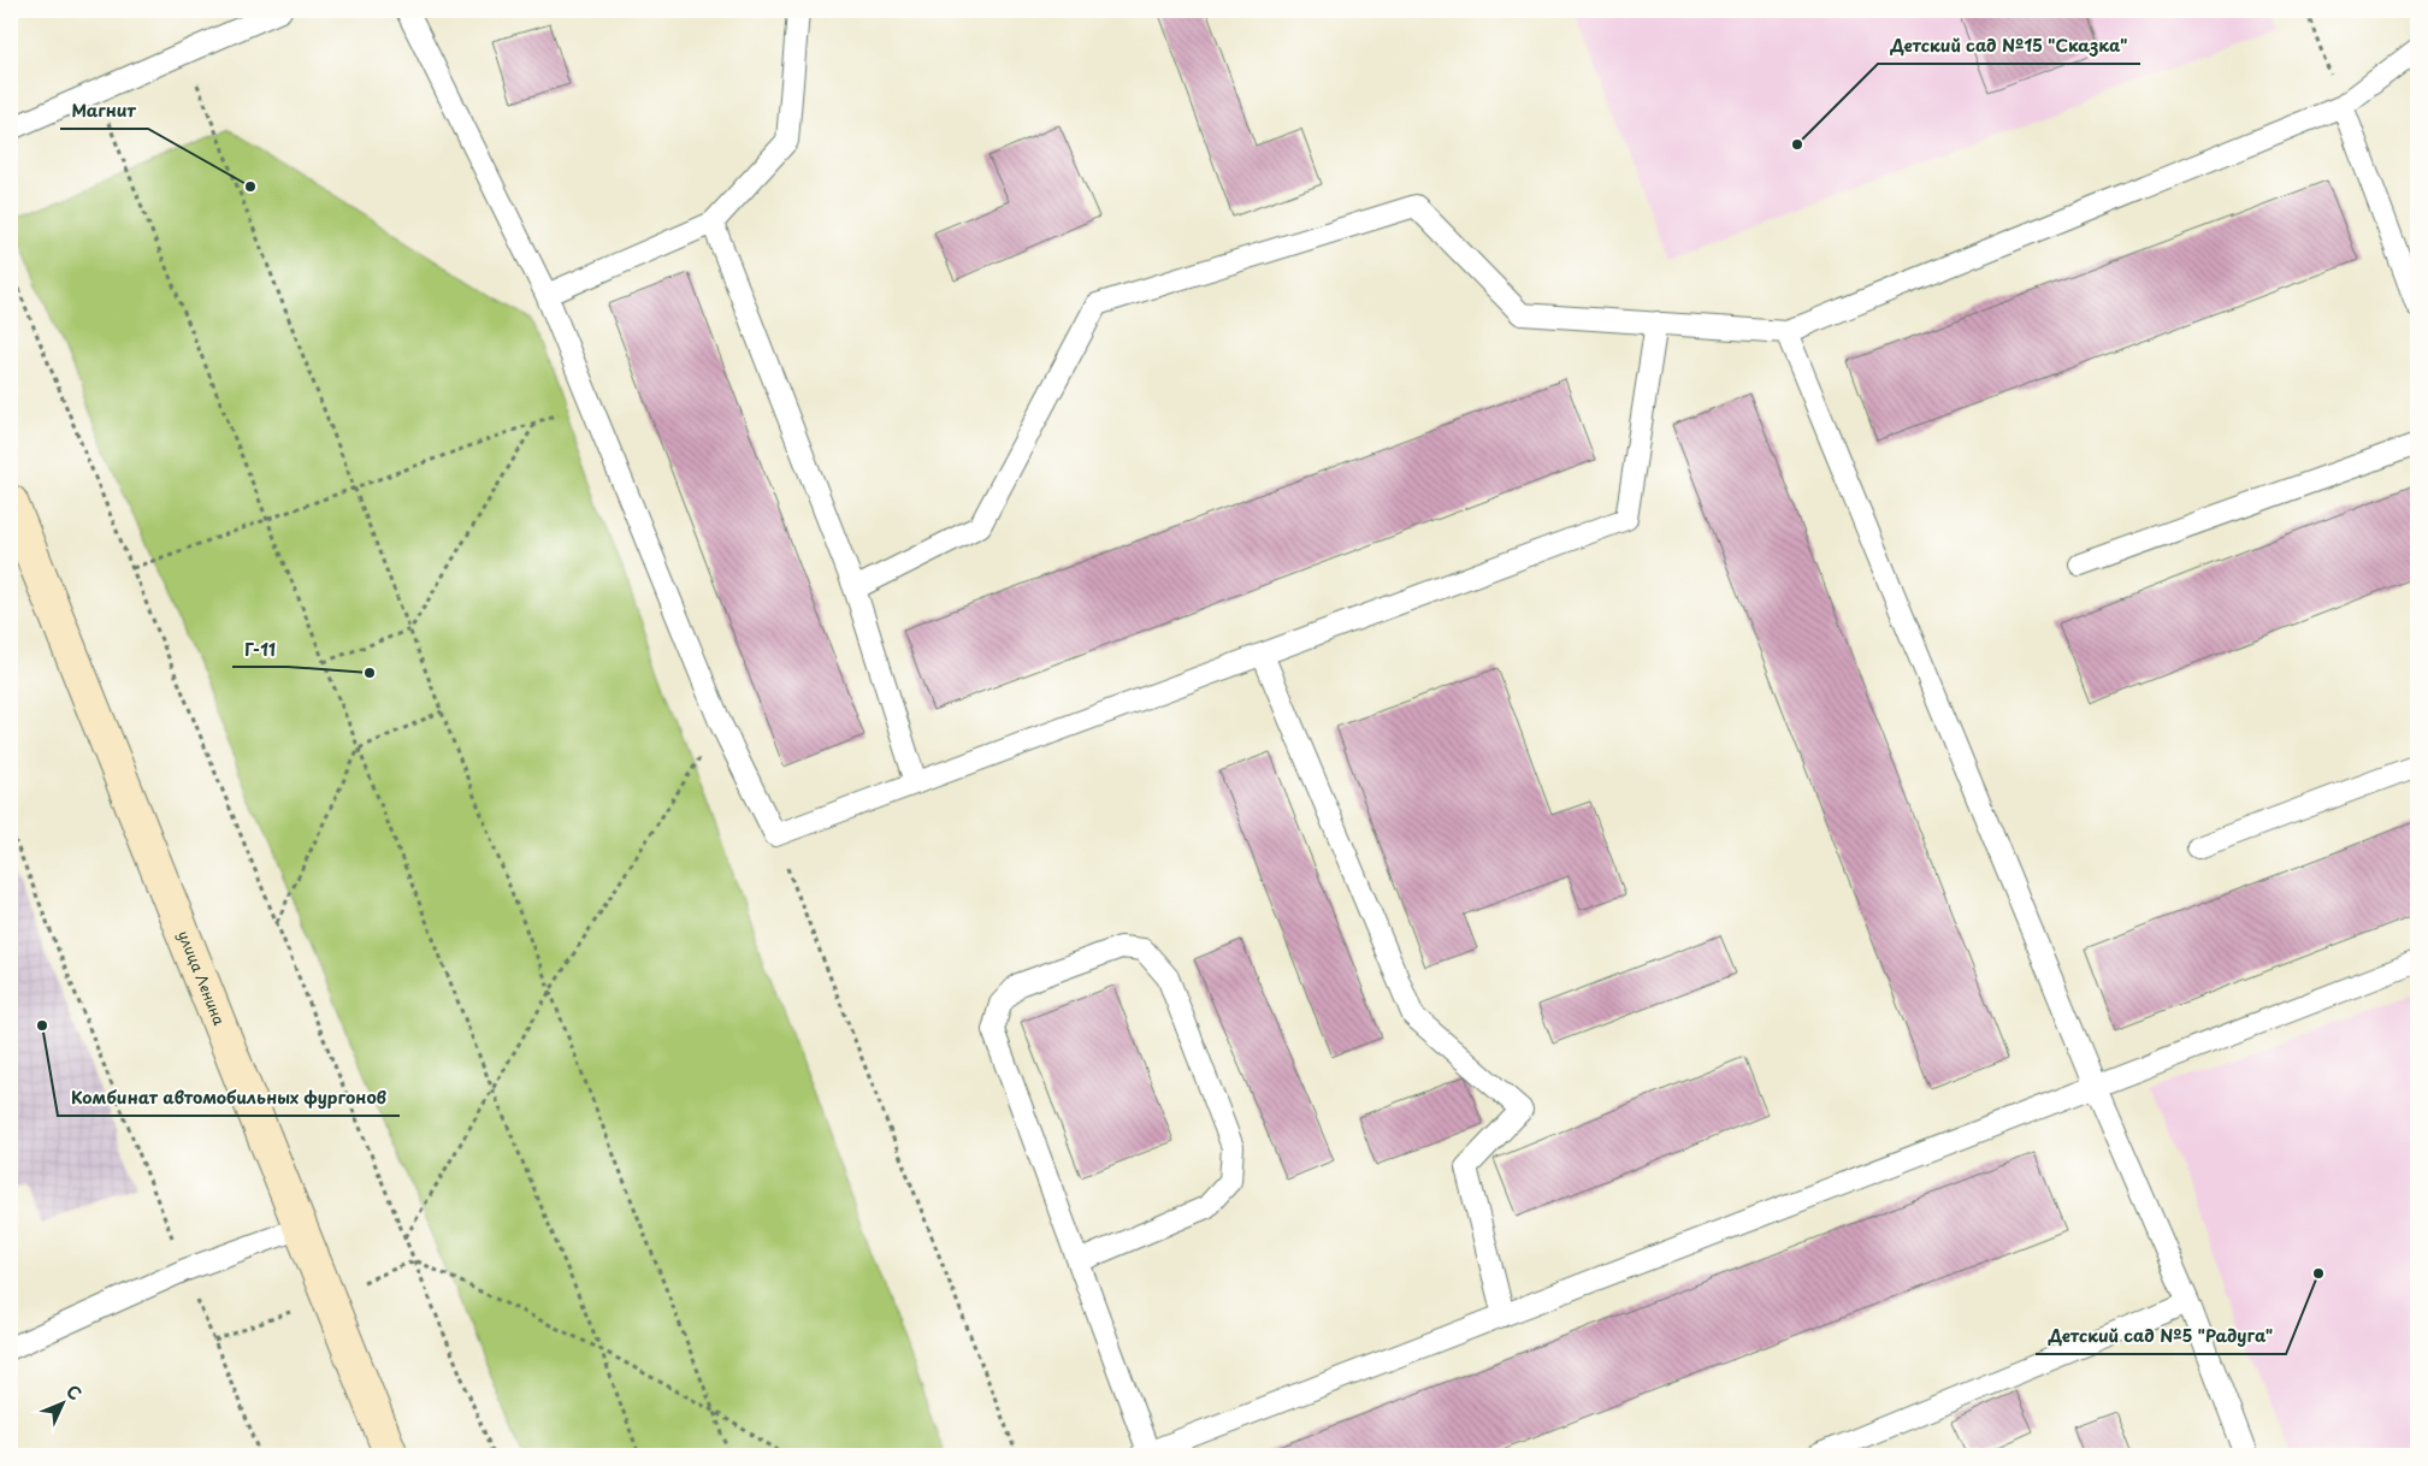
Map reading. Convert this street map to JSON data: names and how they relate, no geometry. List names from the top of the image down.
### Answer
{
  "streets": {
    "main road": ["улица Ленина"]
  },
  "places": [
    "Детский сад №15 \"Сказка\"",
    "Магнит",
    "Г-11",
    "Комбинат автомобильных фургонов",
    "Детский сад №5 \"Радуга\""
  ],
  "north": "top right"
}
